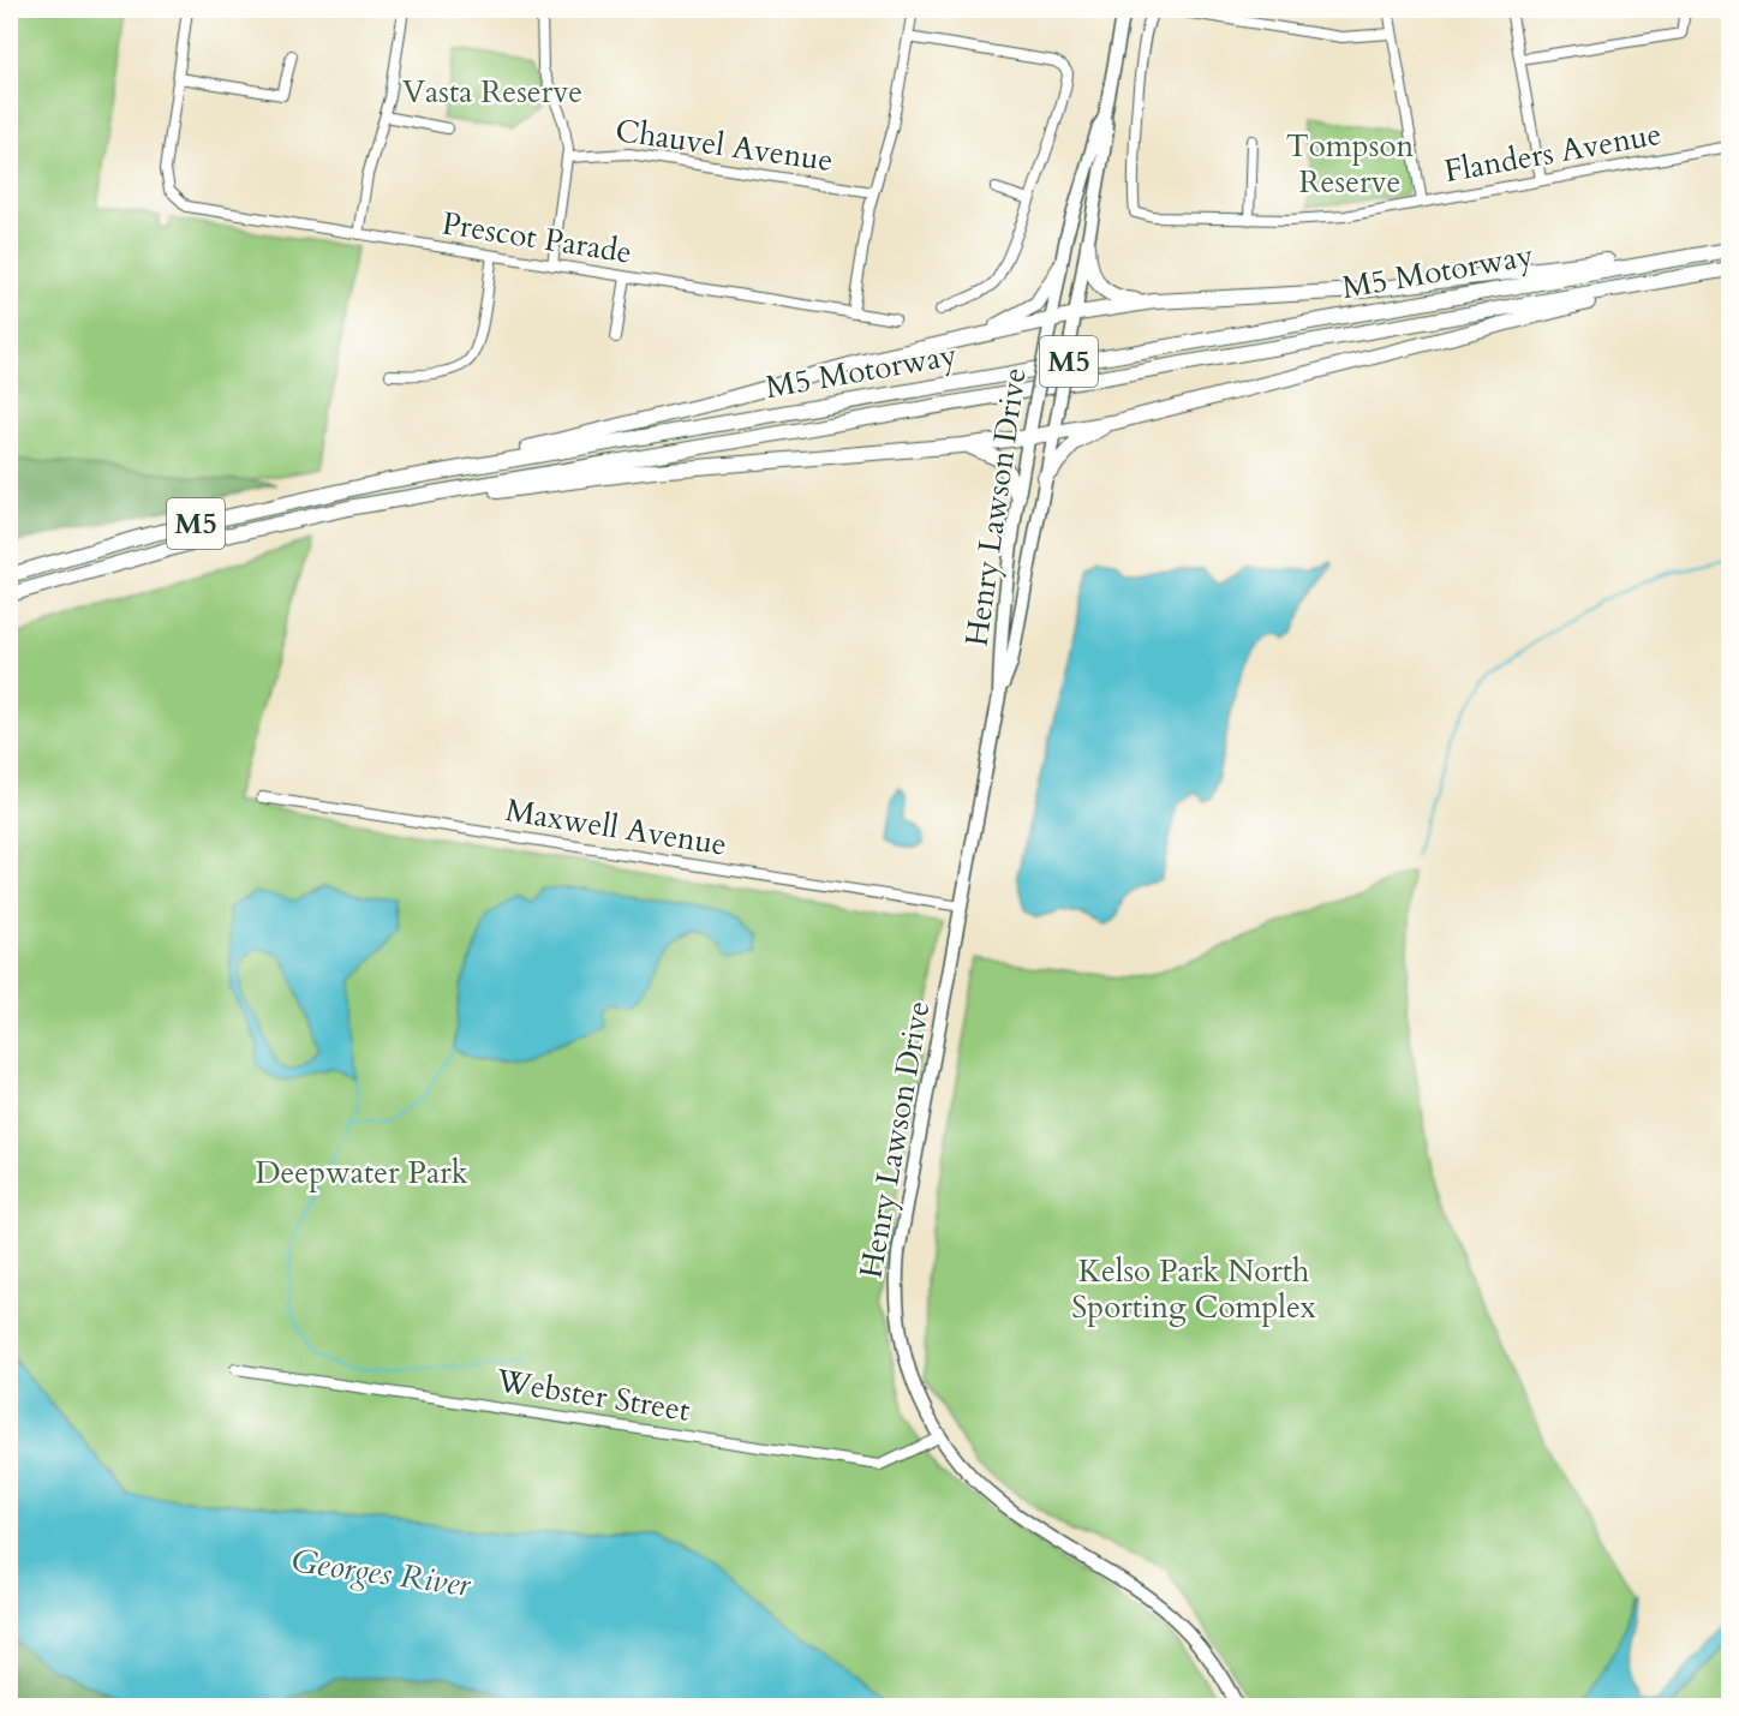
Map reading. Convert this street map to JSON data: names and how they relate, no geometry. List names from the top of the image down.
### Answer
{
  "streets": {
    "highway": ["M5 Motorway", "M5"],
    "main road": ["Henry Lawson Drive"],
    "street": [
      "Chauvel Avenue",
      "Flanders Avenue",
      "Prescot Parade",
      "Maxwell Avenue",
      "Webster Street"
    ]
  },
  "crossings": [
    ["Henry Lawson Drive", "Maxwell Avenue"],
    ["Henry Lawson Drive", "Webster Street"]
  ],
  "water": ["Georges River"],
  "parks": [
    "Vasta Reserve",
    "Tompson Reserve",
    "Deepwater Park",
    "Kelso Park North Sporting Complex"
  ]
}
